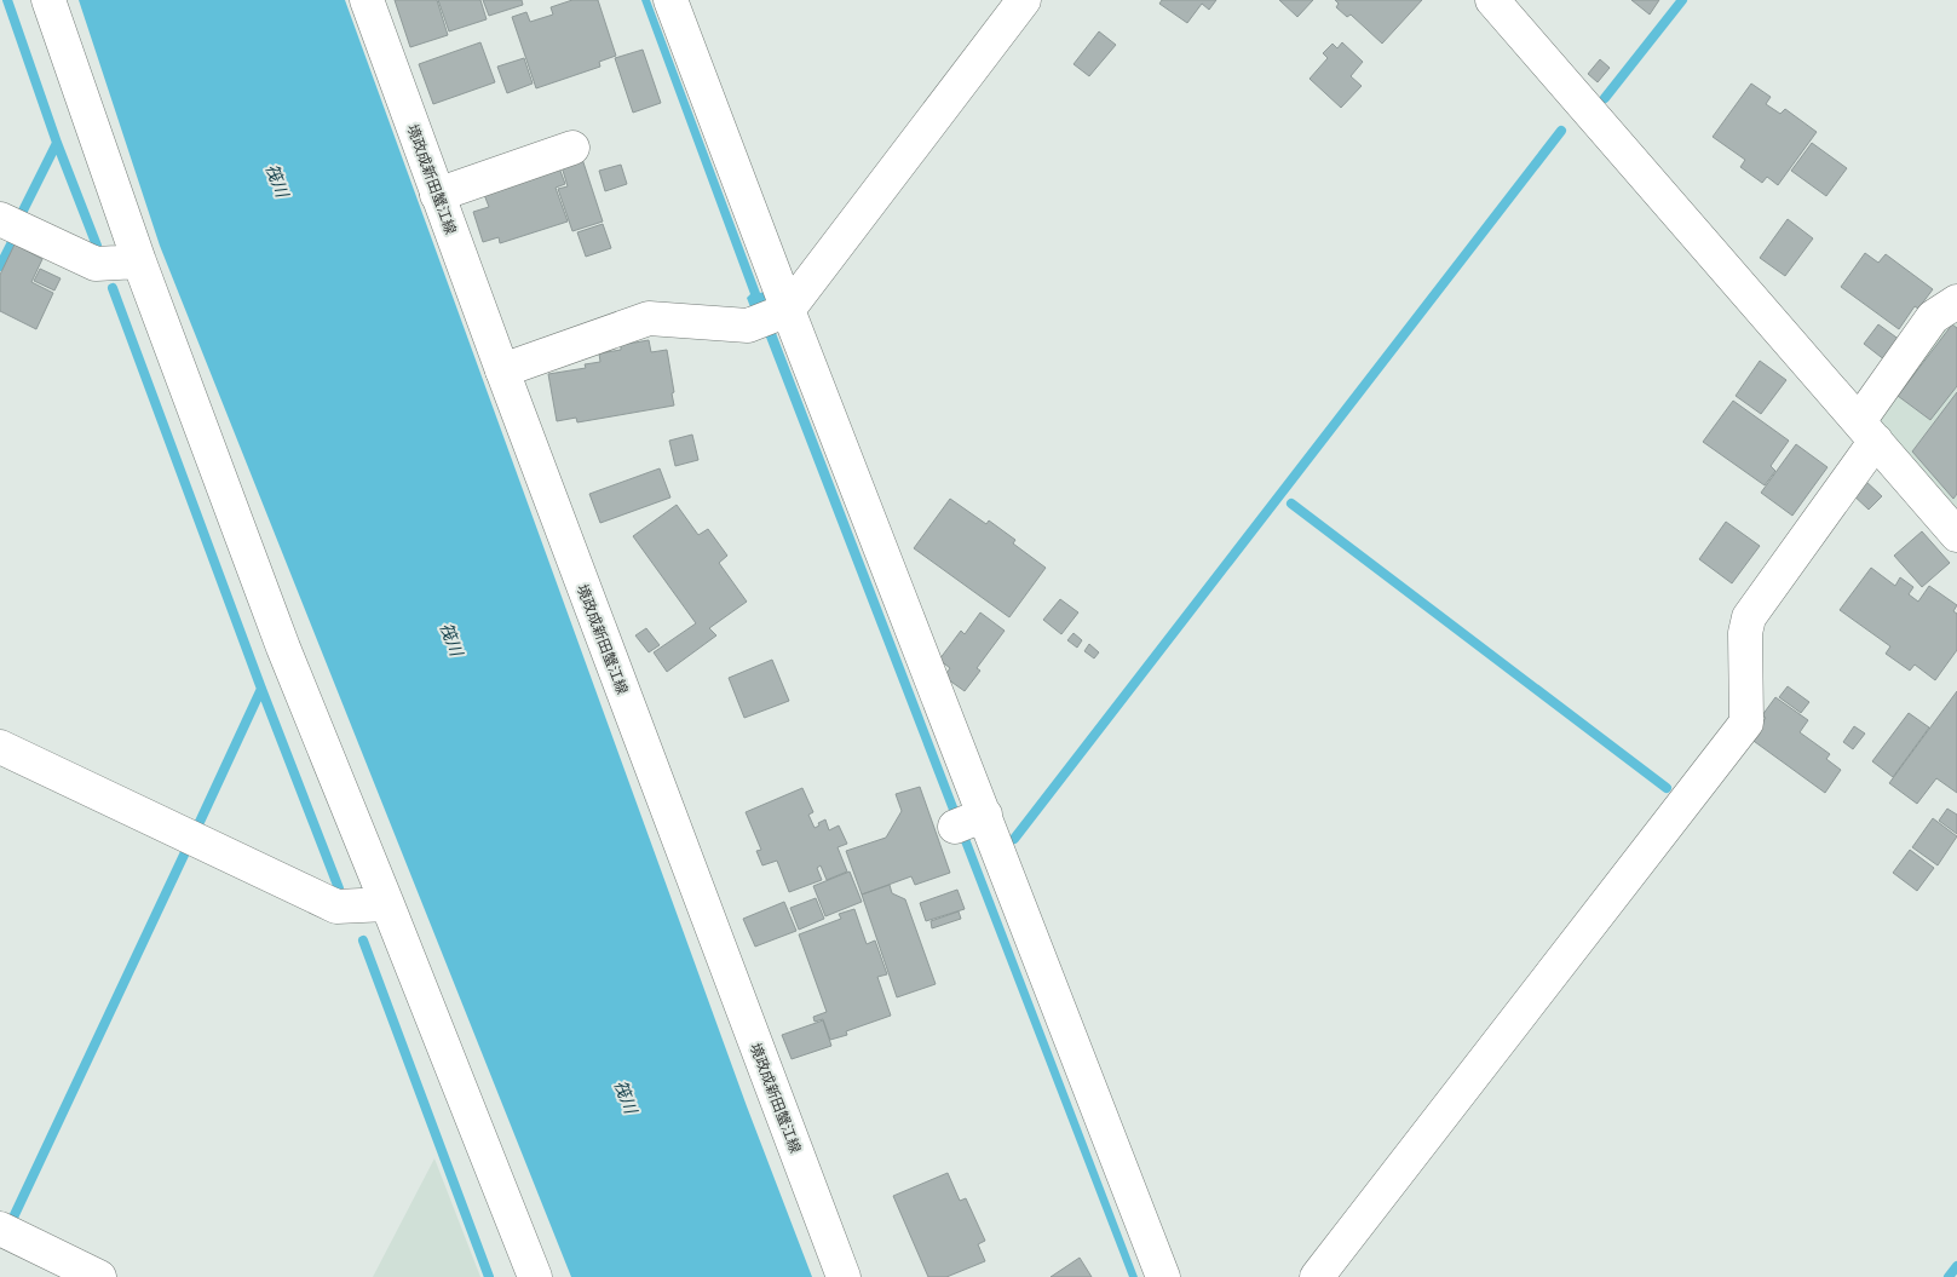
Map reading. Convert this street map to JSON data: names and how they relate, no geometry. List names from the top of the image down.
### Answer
{
  "streets": {
    "street": ["境政成新田蟹江線"]
  },
  "water": ["筏川"]
}
